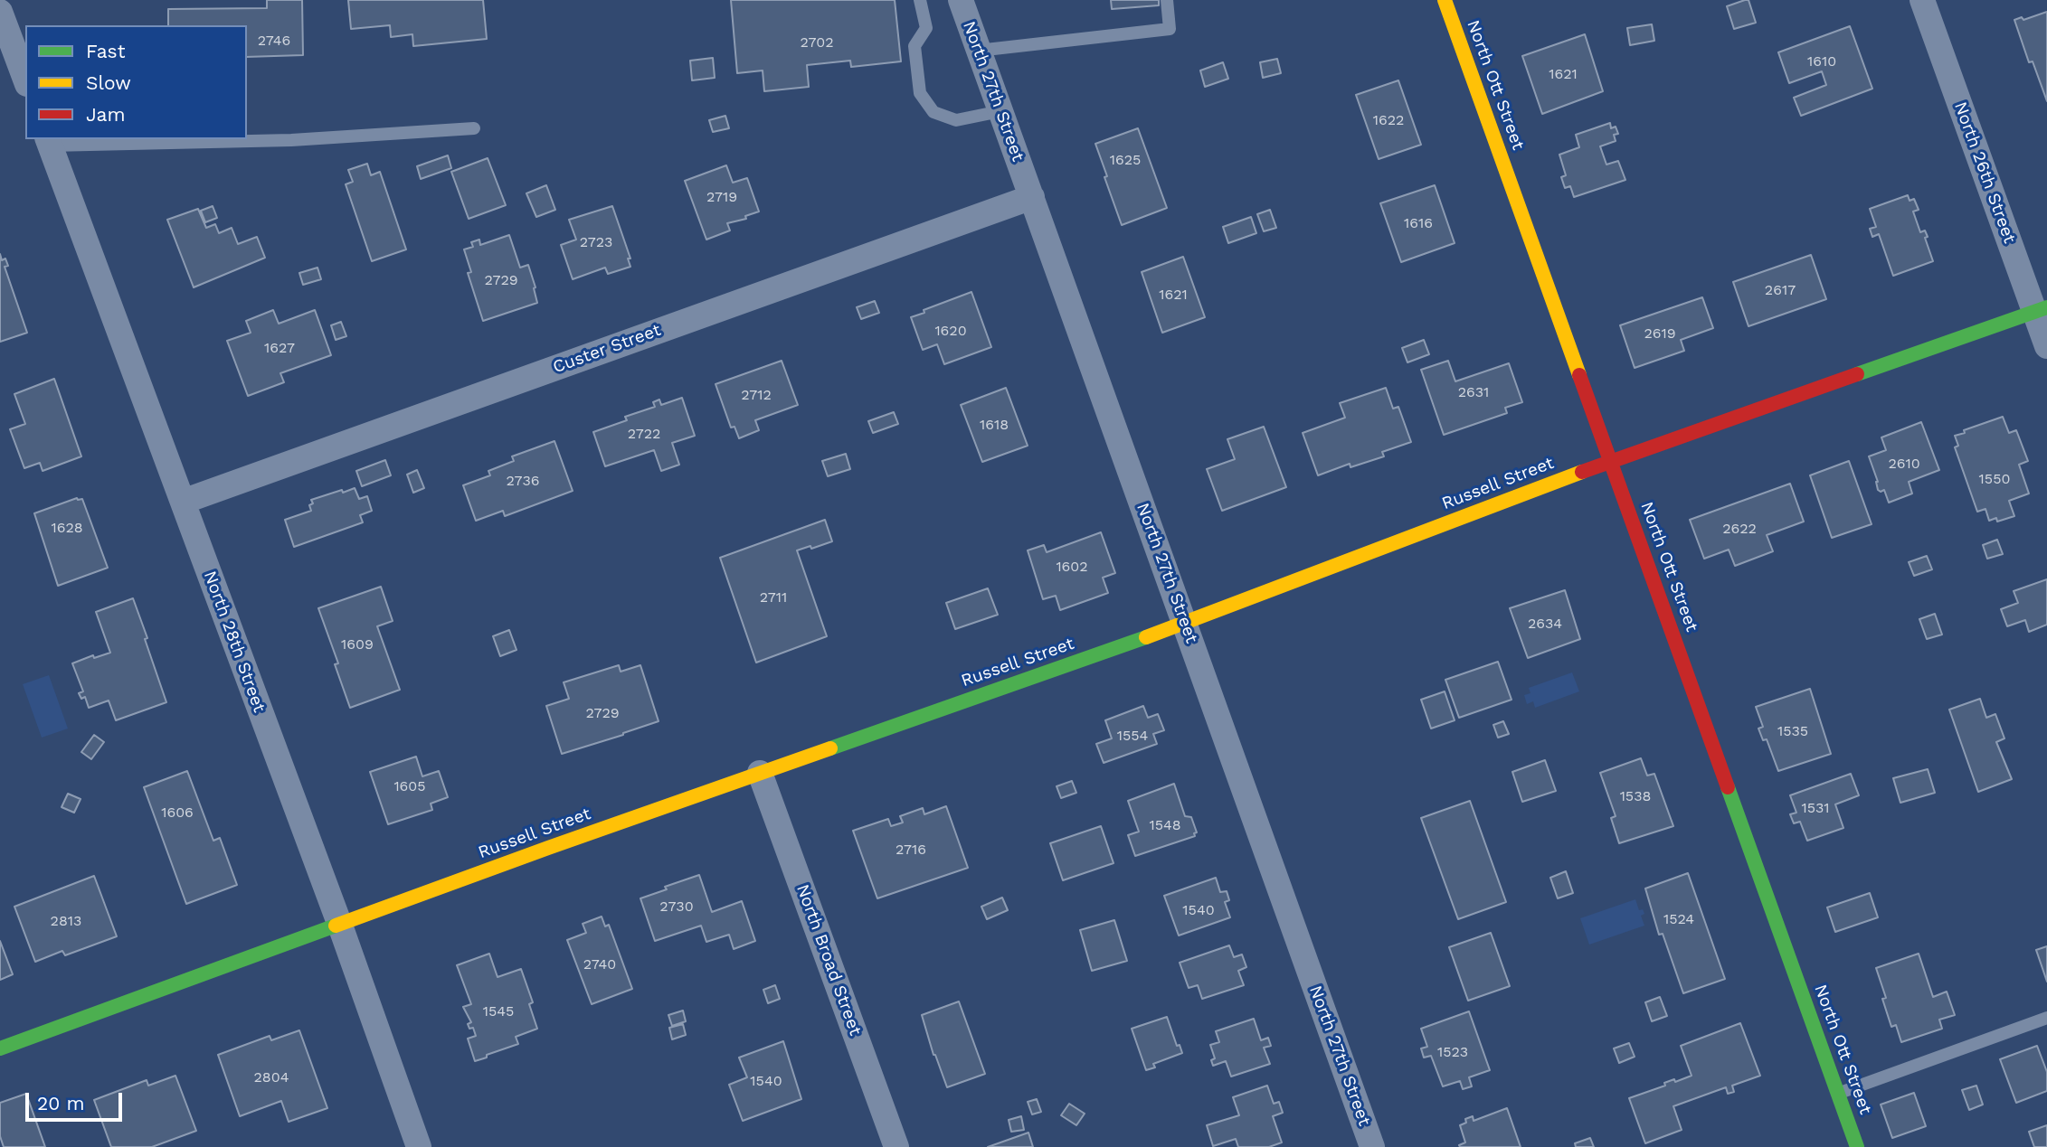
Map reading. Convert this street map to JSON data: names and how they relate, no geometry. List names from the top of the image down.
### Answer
{
  "streets": {
    "street": [
      "North Ott Street",
      "North 27th Street",
      "North 26th Street",
      "Custer Street",
      "Russell Street",
      "North 28th Street",
      "North Broad Street"
    ]
  },
  "crossings": [
    ["North Ott Street", "Russell Street"],
    ["North 27th Street", "Custer Street"],
    ["North 27th Street", "Russell Street"],
    ["North 26th Street", "Russell Street"],
    ["Custer Street", "North 28th Street"],
    ["Russell Street", "North 28th Street"],
    ["Russell Street", "North Broad Street"]
  ],
  "house_numbers": [
    "2746",
    "2702",
    "1610",
    "1621",
    "1622",
    "1625",
    "2719",
    "1616",
    "2723",
    "2729",
    "2617",
    "1621",
    "1620",
    "2619",
    "1627",
    "2631",
    "2712",
    "1618",
    "2722",
    "2610",
    "1550",
    "2736",
    "1628",
    "2622",
    "1602",
    "2711",
    "2634",
    "1609",
    "2729",
    "1535",
    "1554",
    "1605",
    "1538",
    "1531",
    "1606",
    "1548",
    "2716",
    "2730",
    "1540",
    "1524",
    "2813",
    "2740",
    "1545",
    "1523",
    "2804",
    "1540"
  ],
  "legend": ["Fast", "Slow", "Jam"],
  "scale_bar": "20 m"
}
